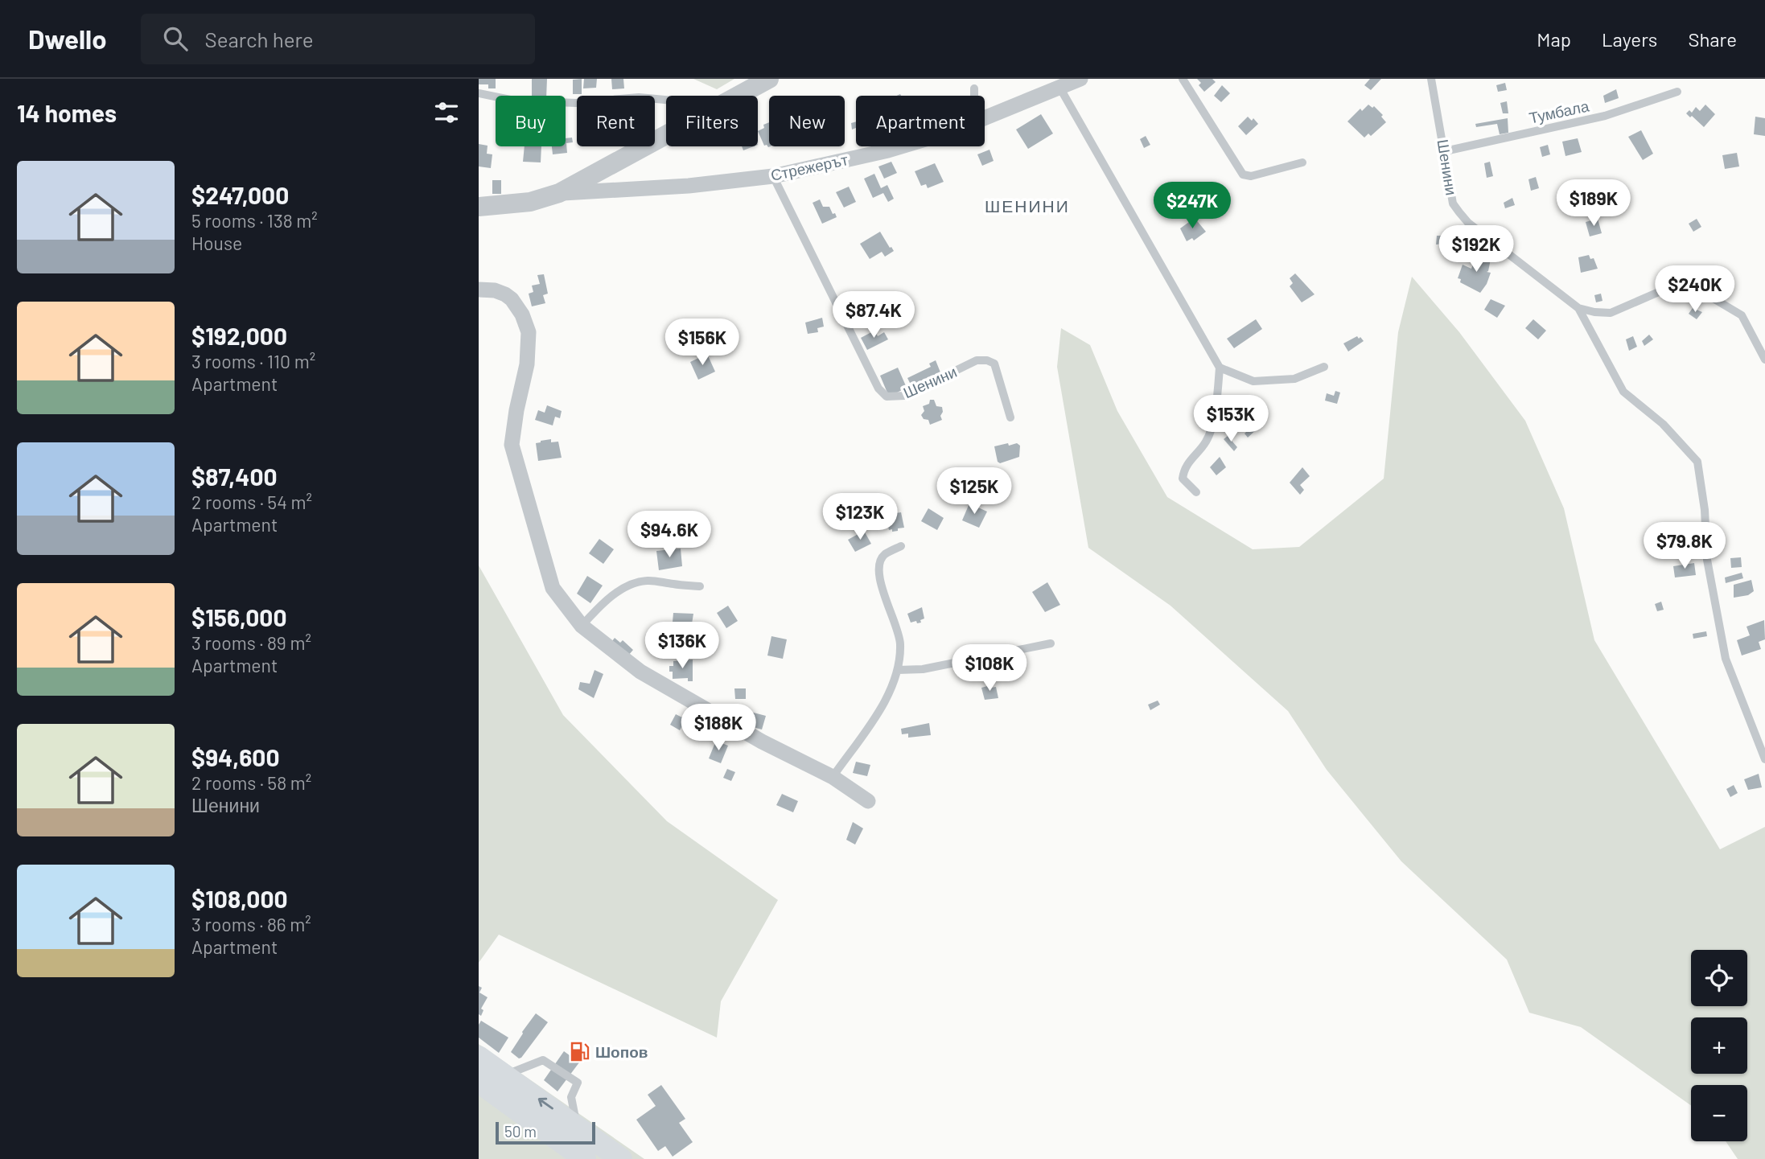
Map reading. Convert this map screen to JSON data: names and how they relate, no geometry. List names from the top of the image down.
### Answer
{
  "streets": {
    "street": ["Стрежерът"],
    "lane": ["Тумбала", "Шенини"]
  },
  "crossings": [
    ["Тумбала", "Шенини"],
    ["Стрежерът", "Шенини"]
  ],
  "districts": ["ШЕНИНИ"],
  "places": {
    "fuel station": ["Шопов"]
  },
  "scale_bar": "50 m",
  "page": {
    "header": "Dwello",
    "search": "Search here",
    "nav": ["Map", "Layers", "Share"],
    "heading": "14 homes",
    "chip": [
      "Buy",
      "Rent",
      "Filters",
      "New",
      "Apartment"
    ],
    "list": [
      {
        "name": "$247,000",
        "note": "5 rooms · 138 m² · House"
      },
      {
        "name": "$192,000",
        "note": "3 rooms · 110 m² · Apartment"
      },
      {
        "name": "$87,400",
        "note": "2 rooms · 54 m² · Apartment"
      },
      {
        "name": "$156,000",
        "note": "3 rooms · 89 m² · Apartment"
      },
      {
        "name": "$94,600",
        "note": "2 rooms · 58 m² · Шенини"
      },
      {
        "name": "$108,000",
        "note": "3 rooms · 86 m² · Apartment"
      }
    ],
    "price": [
      "$189K",
      "$247K",
      "$192K",
      "$240K",
      "$87.4K",
      "$156K",
      "$153K",
      "$125K",
      "$123K",
      "$94.6K",
      "$79.8K",
      "$136K",
      "$108K",
      "$188K"
    ],
    "map_buttons": ["+", "−"],
    "scale": "50 m"
  }
}
